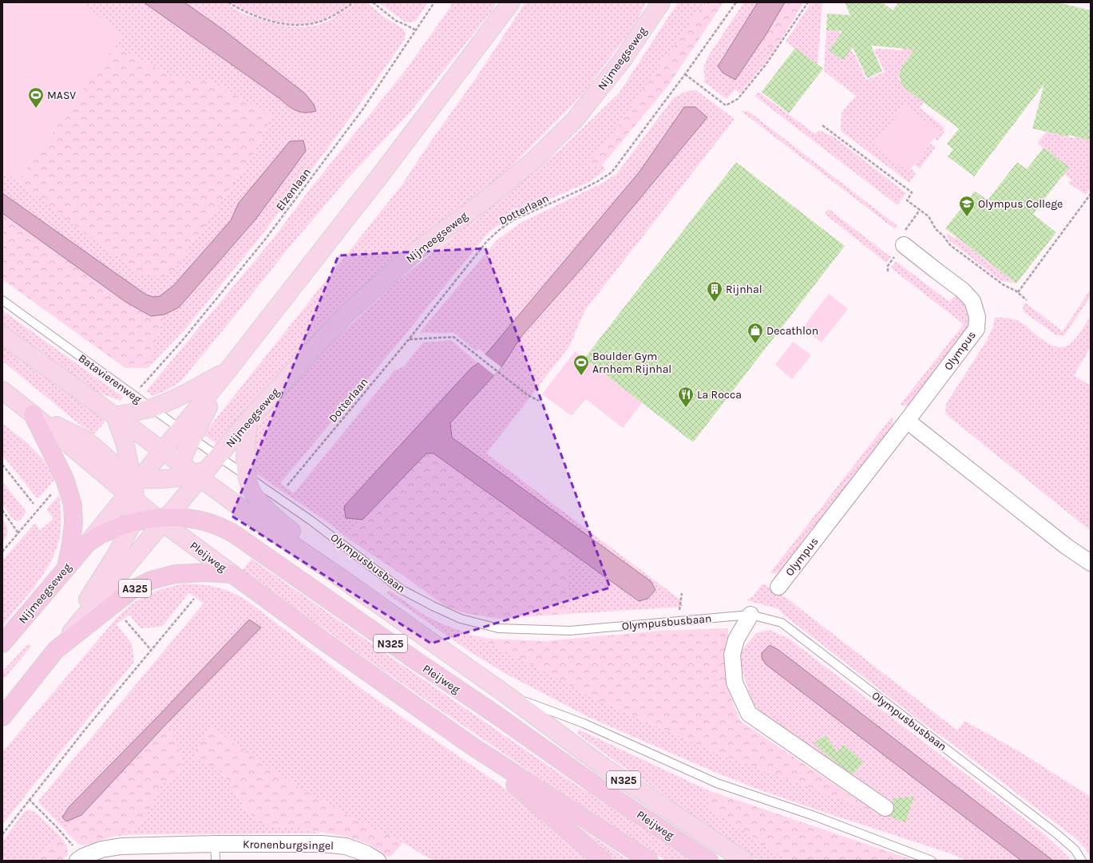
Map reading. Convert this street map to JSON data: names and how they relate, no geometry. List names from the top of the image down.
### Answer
{
  "streets": {
    "highway": [
      "Nijmeegseweg",
      "Pleijweg",
      "A325",
      "N325"
    ],
    "street": ["Olympus", "Kronenburgsingel"],
    "lane": ["Batavierenweg", "Olympusbusbaan"],
    "path": ["Elzenlaan", "Dotterlaan"]
  },
  "crossings": [
    ["Nijmeegseweg", "Batavierenweg"],
    ["Nijmeegseweg", "Pleijweg"],
    ["Nijmeegseweg", "Olympusbusbaan"],
    ["Nijmeegseweg", "N325"],
    ["Batavierenweg", "Pleijweg"],
    ["Batavierenweg", "Olympusbusbaan"],
    ["Batavierenweg", "N325"],
    ["Pleijweg", "Olympusbusbaan"],
    ["Pleijweg", "N325"],
    ["Olympusbusbaan", "N325"]
  ],
  "places": {
    "sports": ["MASV", "Boulder Gym Arnhem Rijnhal"],
    "school or university": ["Olympus College"],
    "building": ["Rijnhal"],
    "shop": ["Decathlon"],
    "restaurant": ["La Rocca"]
  }
}
